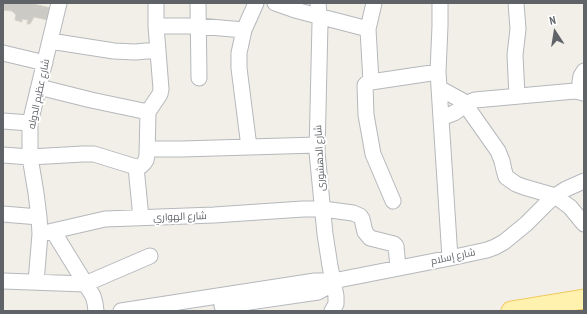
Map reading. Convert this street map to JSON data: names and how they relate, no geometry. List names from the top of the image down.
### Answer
{
  "streets": {
    "street": [
      "شارع عظيم الدوله",
      "شارع الدهشورى",
      "شارع الهواري",
      "شارع إسلام"
    ]
  },
  "crossings": [
    ["شارع عظيم الدوله", "شارع الهواري"],
    ["شارع الدهشورى", "شارع الهواري"],
    ["شارع الدهشورى", "شارع إسلام"],
    ["شارع الهواري", "شارع إسلام"]
  ],
  "north": "top"
}
